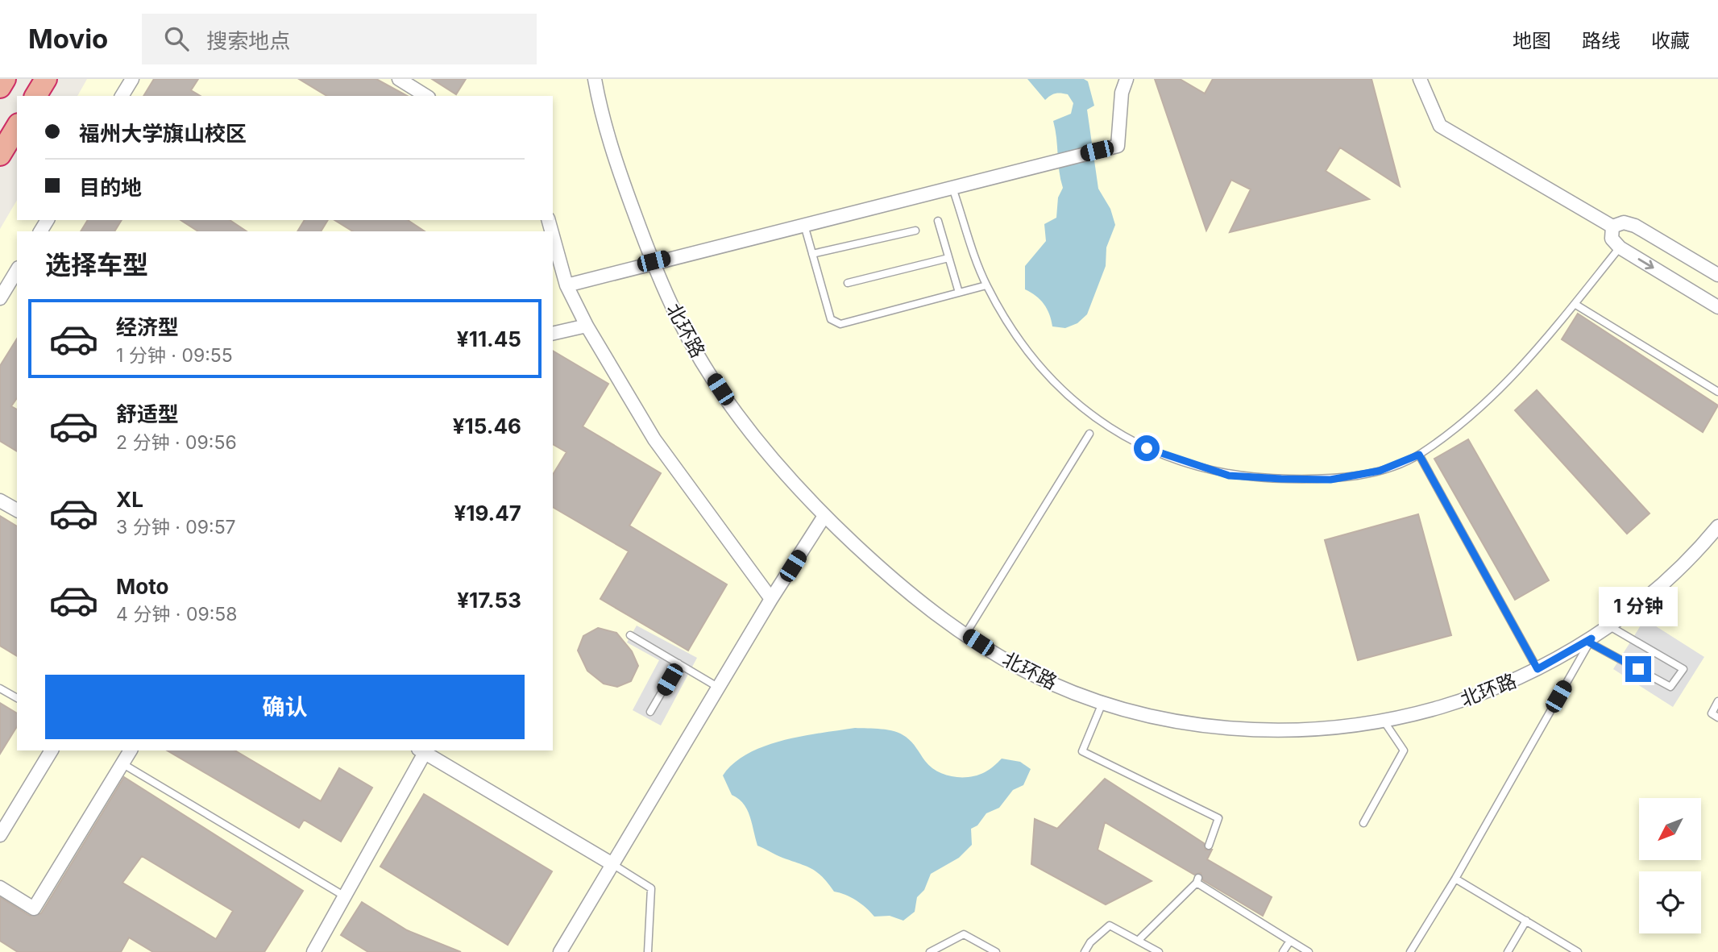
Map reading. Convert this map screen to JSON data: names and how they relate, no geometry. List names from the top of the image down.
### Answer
{
  "streets": {
    "street": ["北环路"]
  },
  "north": "bottom left",
  "page": {
    "header": "Movio",
    "search": "搜索地点",
    "nav": ["地图", "路线", "收藏"],
    "banner": ["福州大学旗山校区", "目的地"],
    "heading": "选择车型",
    "list": [
      {
        "name": "经济型",
        "note": "1 分钟 · 09:55",
        "value": "¥11.45"
      },
      {
        "name": "舒适型",
        "note": "2 分钟 · 09:56",
        "value": "¥15.46"
      },
      {
        "name": "XL",
        "note": "3 分钟 · 09:57",
        "value": "¥19.47"
      },
      {
        "name": "Moto",
        "note": "4 分钟 · 09:58",
        "value": "¥17.53"
      }
    ],
    "bubble": "1 分钟",
    "buttons": "确认"
  }
}
